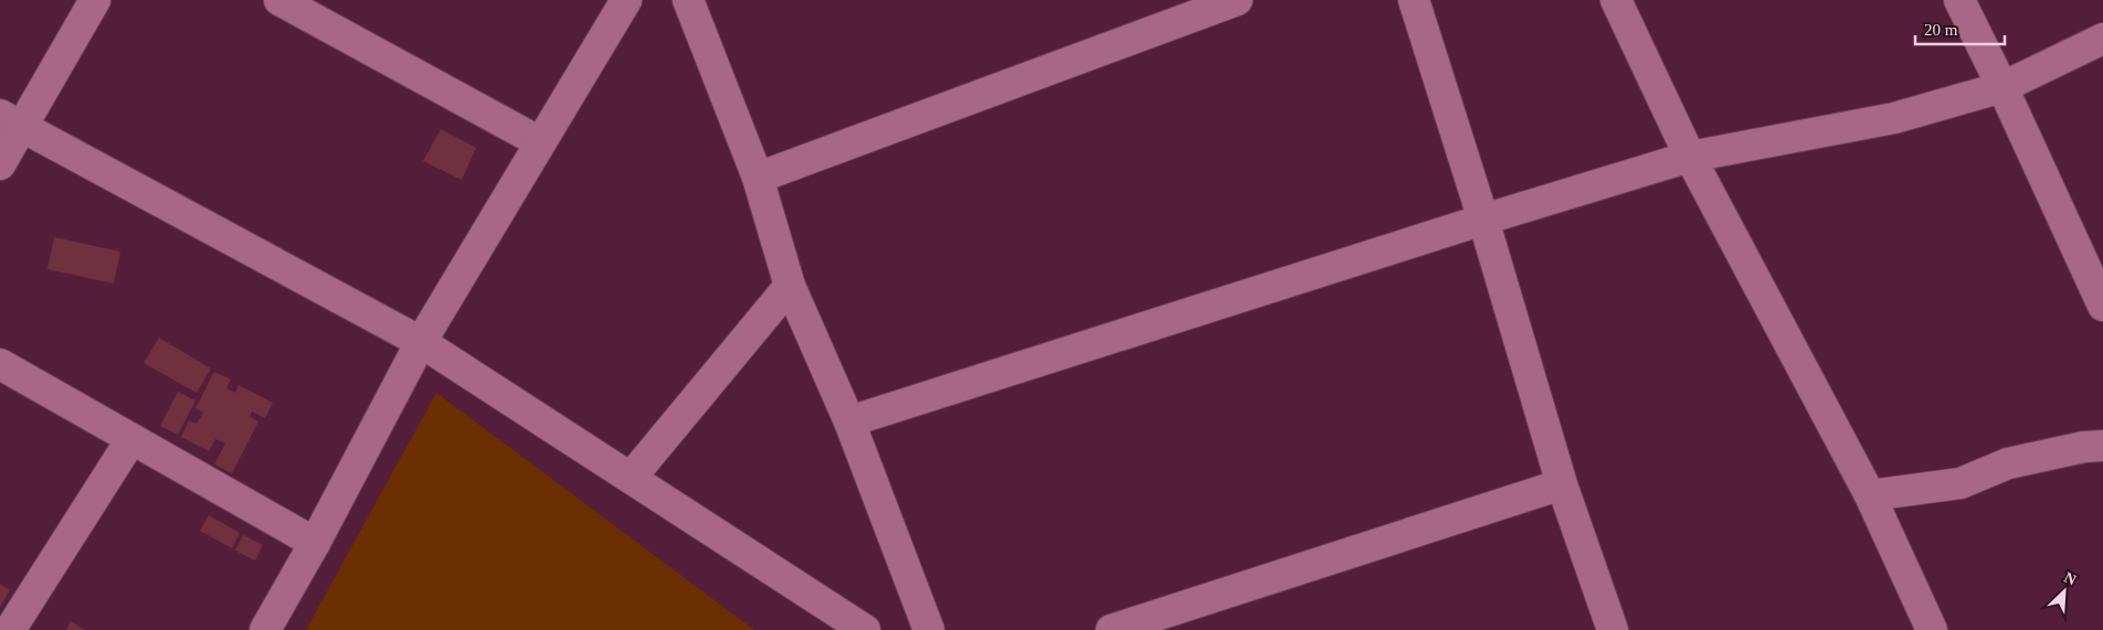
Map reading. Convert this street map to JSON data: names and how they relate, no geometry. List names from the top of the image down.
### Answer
{
  "scale_bar": "20 m",
  "north": "top right"
}
